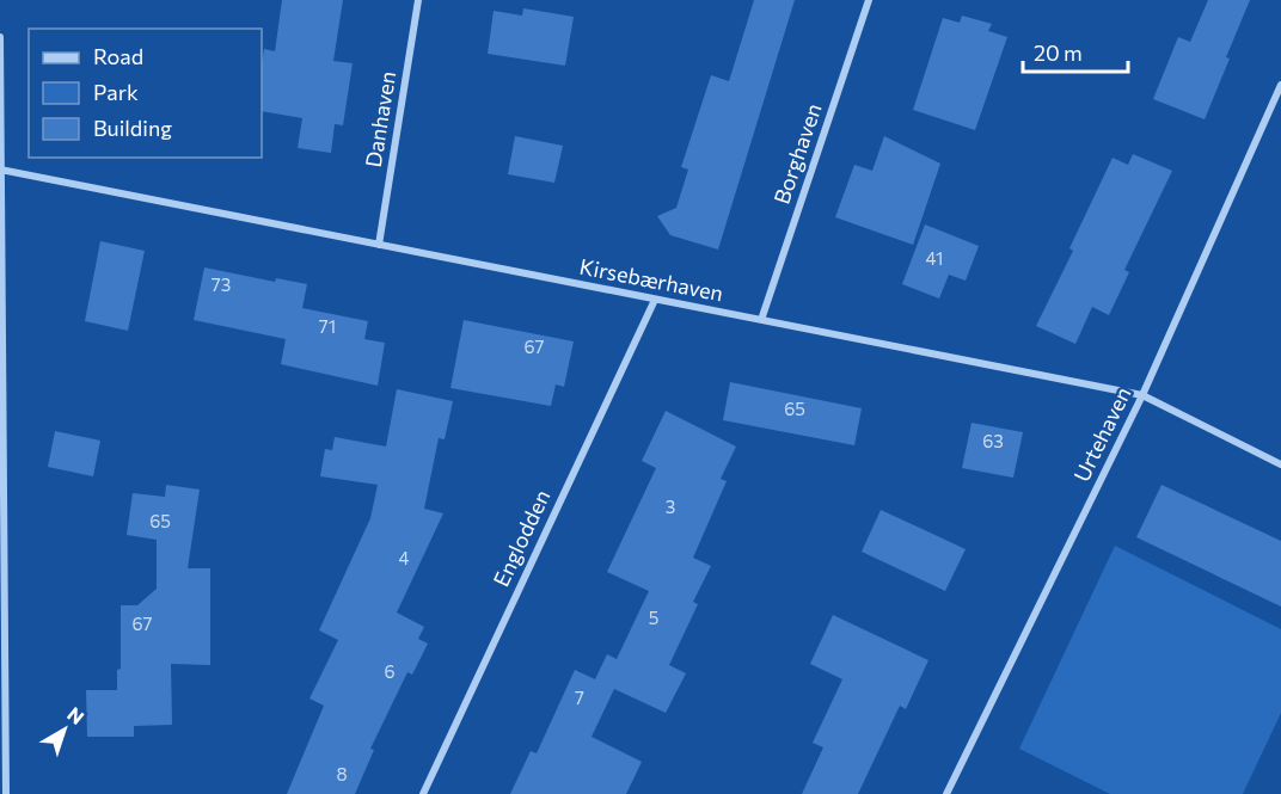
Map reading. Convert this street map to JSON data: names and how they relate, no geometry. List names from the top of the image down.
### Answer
{
  "streets": {
    "street": [
      "Danhaven",
      "Borghaven",
      "Kirsebærhaven",
      "Urtehaven",
      "Englodden"
    ]
  },
  "crossings": [
    ["Danhaven", "Kirsebærhaven"],
    ["Borghaven", "Kirsebærhaven"],
    ["Kirsebærhaven", "Urtehaven"],
    ["Kirsebærhaven", "Englodden"]
  ],
  "house_numbers": [
    "41",
    "73",
    "71",
    "67",
    "65",
    "63",
    "3",
    "65",
    "4",
    "5",
    "67",
    "6",
    "7",
    "8"
  ],
  "legend": ["Road", "Park", "Building"],
  "scale_bar": "20 m",
  "north": "top right"
}
